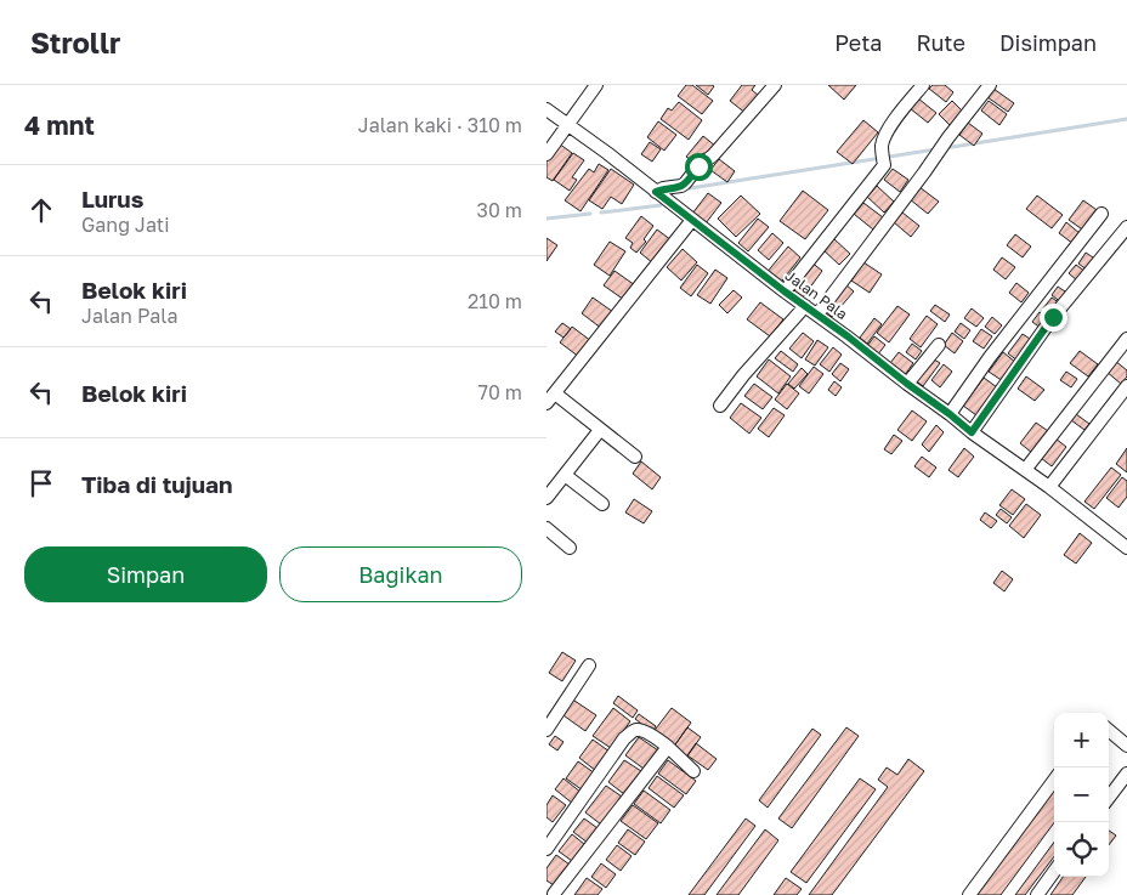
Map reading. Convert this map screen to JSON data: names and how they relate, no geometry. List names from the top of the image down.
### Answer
{
  "streets": {
    "street": ["Jalan Pala"]
  },
  "page": {
    "header": "Strollr",
    "nav": ["Peta", "Rute", "Disimpan"],
    "heading": ["4 mnt", "Jalan kaki · 310 m"],
    "list": [
      ["Lurus", "Gang Jati", "30 m"],
      ["Belok kiri", "Jalan Pala", "210 m"],
      ["Belok kiri", "70 m"],
      "Tiba di tujuan"
    ],
    "buttons": ["Simpan", "Bagikan"],
    "map_buttons": ["+", "−"]
  }
}
